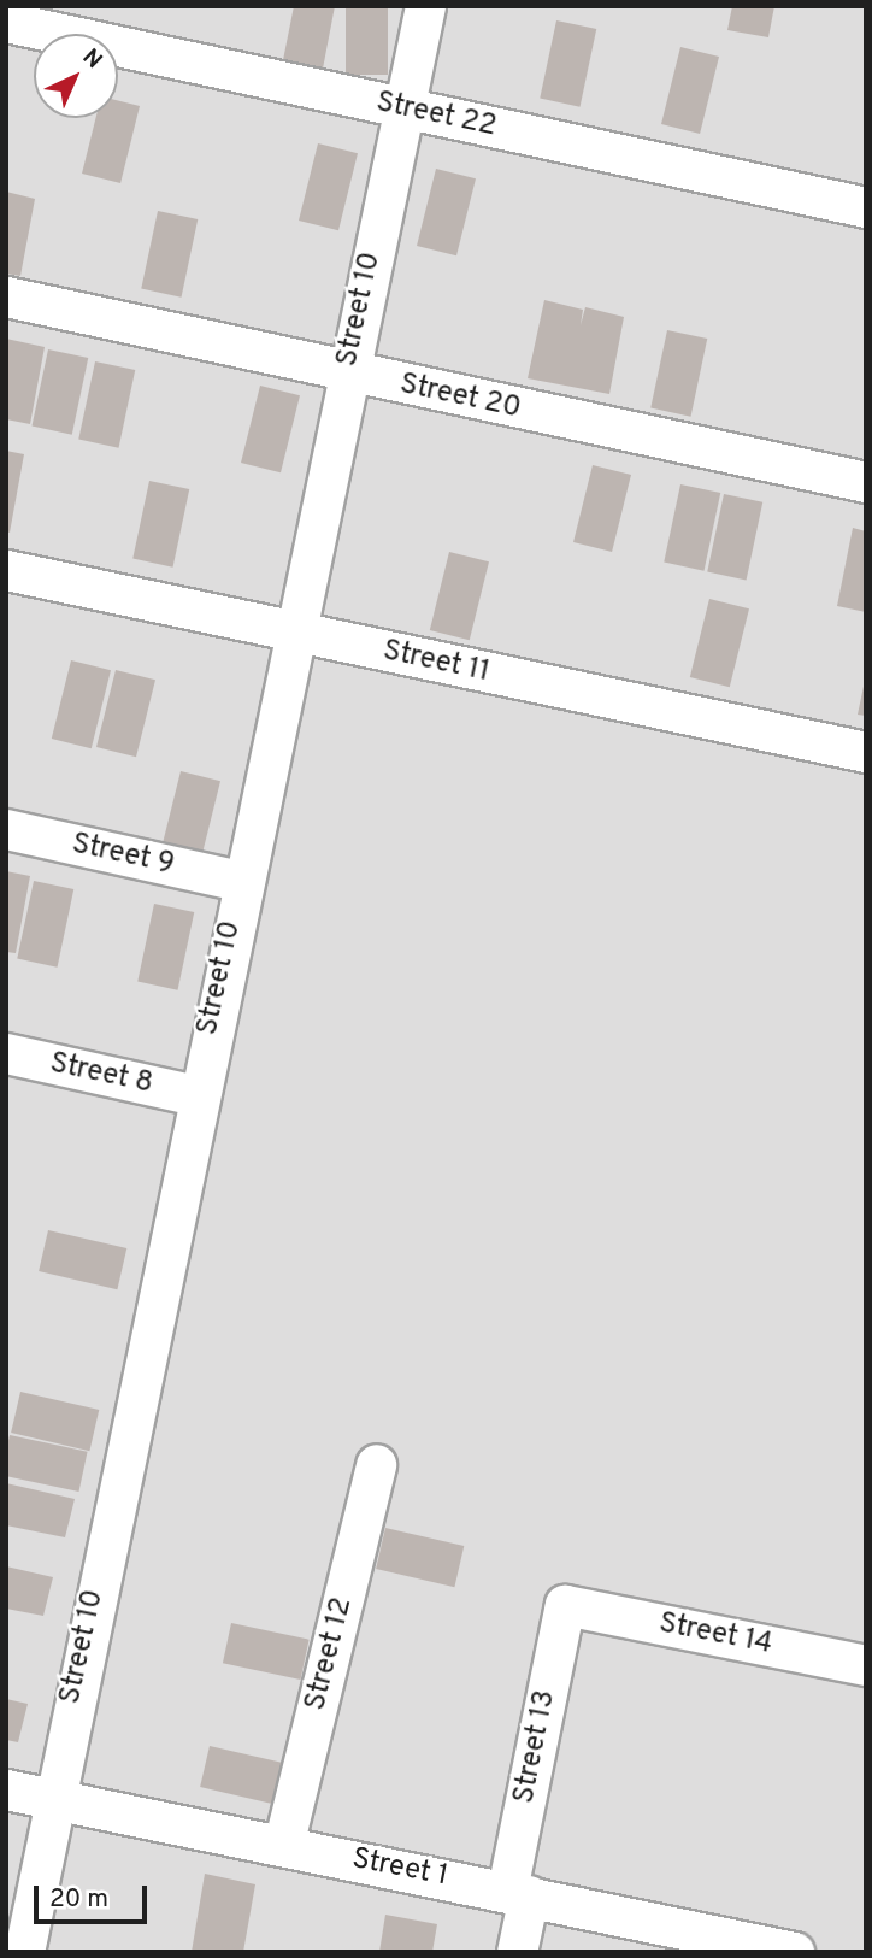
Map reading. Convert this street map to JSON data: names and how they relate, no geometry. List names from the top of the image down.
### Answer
{
  "streets": {
    "street": [
      "Street 22",
      "Street 10",
      "Street 20",
      "Street 11",
      "Street 9",
      "Street 8",
      "Street 14",
      "Street 12",
      "Street 13",
      "Street 1"
    ]
  },
  "crossings": [
    ["Street 22", "Street 10"],
    ["Street 10", "Street 20"],
    ["Street 10", "Street 11"],
    ["Street 10", "Street 9"],
    ["Street 10", "Street 8"],
    ["Street 10", "Street 1"],
    ["Street 14", "Street 13"],
    ["Street 12", "Street 1"],
    ["Street 13", "Street 1"]
  ],
  "scale_bar": "20 m",
  "north": "top right"
}
